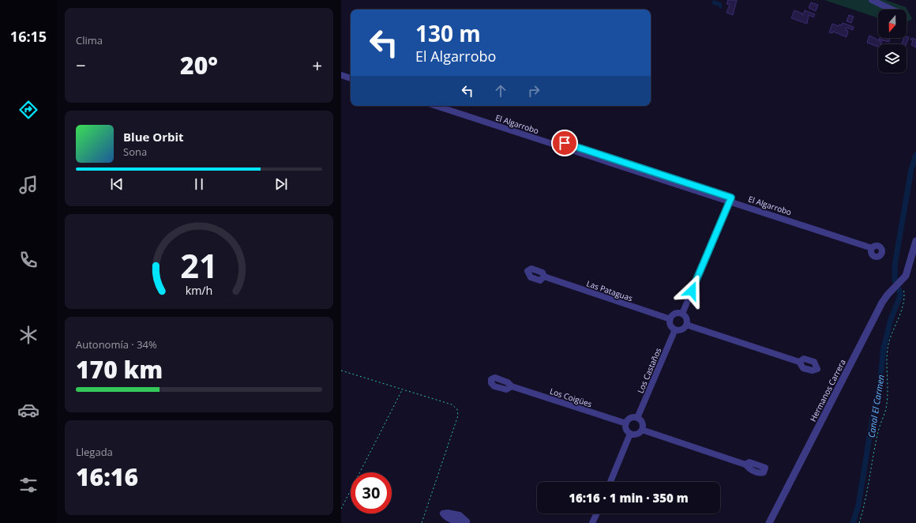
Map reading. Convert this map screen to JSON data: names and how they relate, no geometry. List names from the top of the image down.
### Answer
{
  "streets": {
    "street": [
      "El Algarrobo",
      "Las Pataguas",
      "Los Castaños",
      "Hermanos Carrera",
      "Los Coigües"
    ]
  },
  "crossings": [
    ["Las Pataguas", "Los Castaños"],
    ["Los Castaños", "Los Coigües"]
  ],
  "water": ["Canal El Carmen"],
  "north": "bottom",
  "page": {
    "tabs": "16:15",
    "tile": [
      "Clima",
      ["Autonomía · 34%", "170 km"],
      ["Llegada", "16:16"]
    ],
    "turn": ["130 m", "El Algarrobo"],
    "heat": ["−", "20°", "+"],
    "song": ["Blue Orbit", "Sona"],
    "limit": "30",
    "trip": "16:16 · 1 min · 350 m",
    "gauge": ["21", "km/h"]
  }
}
